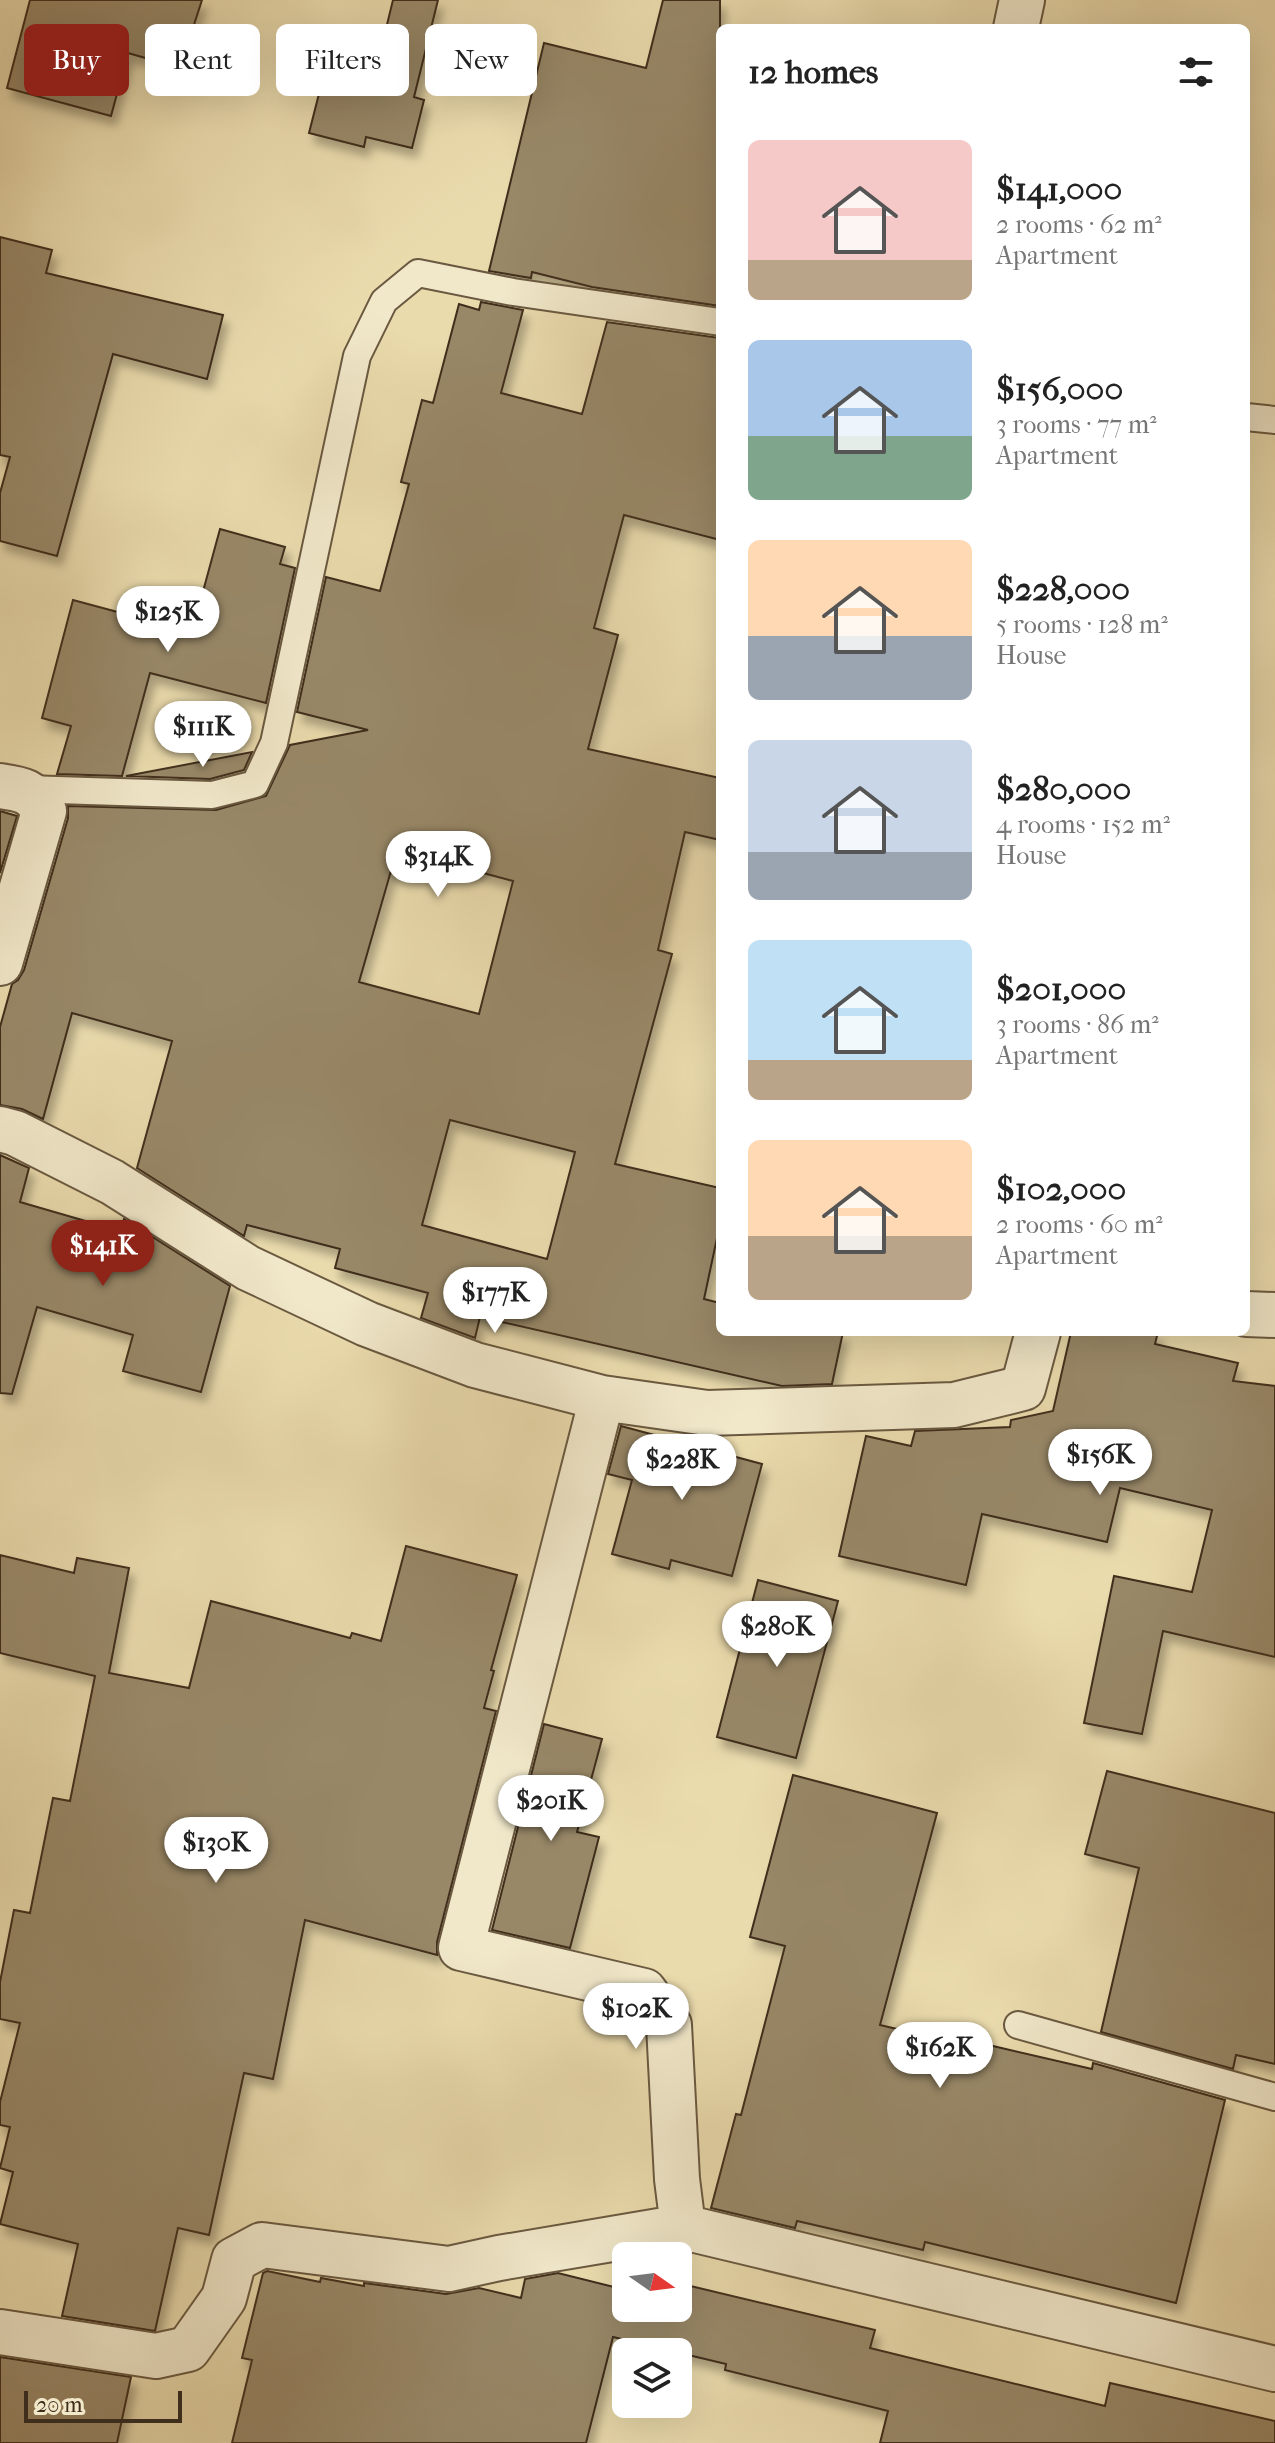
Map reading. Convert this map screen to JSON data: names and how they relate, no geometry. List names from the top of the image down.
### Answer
{
  "scale_bar": "20 m",
  "north": "right",
  "page": {
    "chip": [
      "Buy",
      "Rent",
      "Filters",
      "New"
    ],
    "heading": "12 homes",
    "list": [
      {
        "name": "$141,000",
        "note": "2 rooms · 62 m² · Apartment"
      },
      {
        "name": "$156,000",
        "note": "3 rooms · 77 m² · Apartment"
      },
      {
        "name": "$228,000",
        "note": "5 rooms · 128 m² · House"
      },
      {
        "name": "$280,000",
        "note": "4 rooms · 152 m² · House"
      },
      {
        "name": "$201,000",
        "note": "3 rooms · 86 m² · Apartment"
      },
      {
        "name": "$102,000",
        "note": "2 rooms · 60 m² · Apartment"
      }
    ],
    "price": [
      "$125K",
      "$111K",
      "$314K",
      "$141K",
      "$177K",
      "$156K",
      "$228K",
      "$280K",
      "$201K",
      "$130K",
      "$102K",
      "$162K"
    ],
    "scale": "20 m"
  }
}
